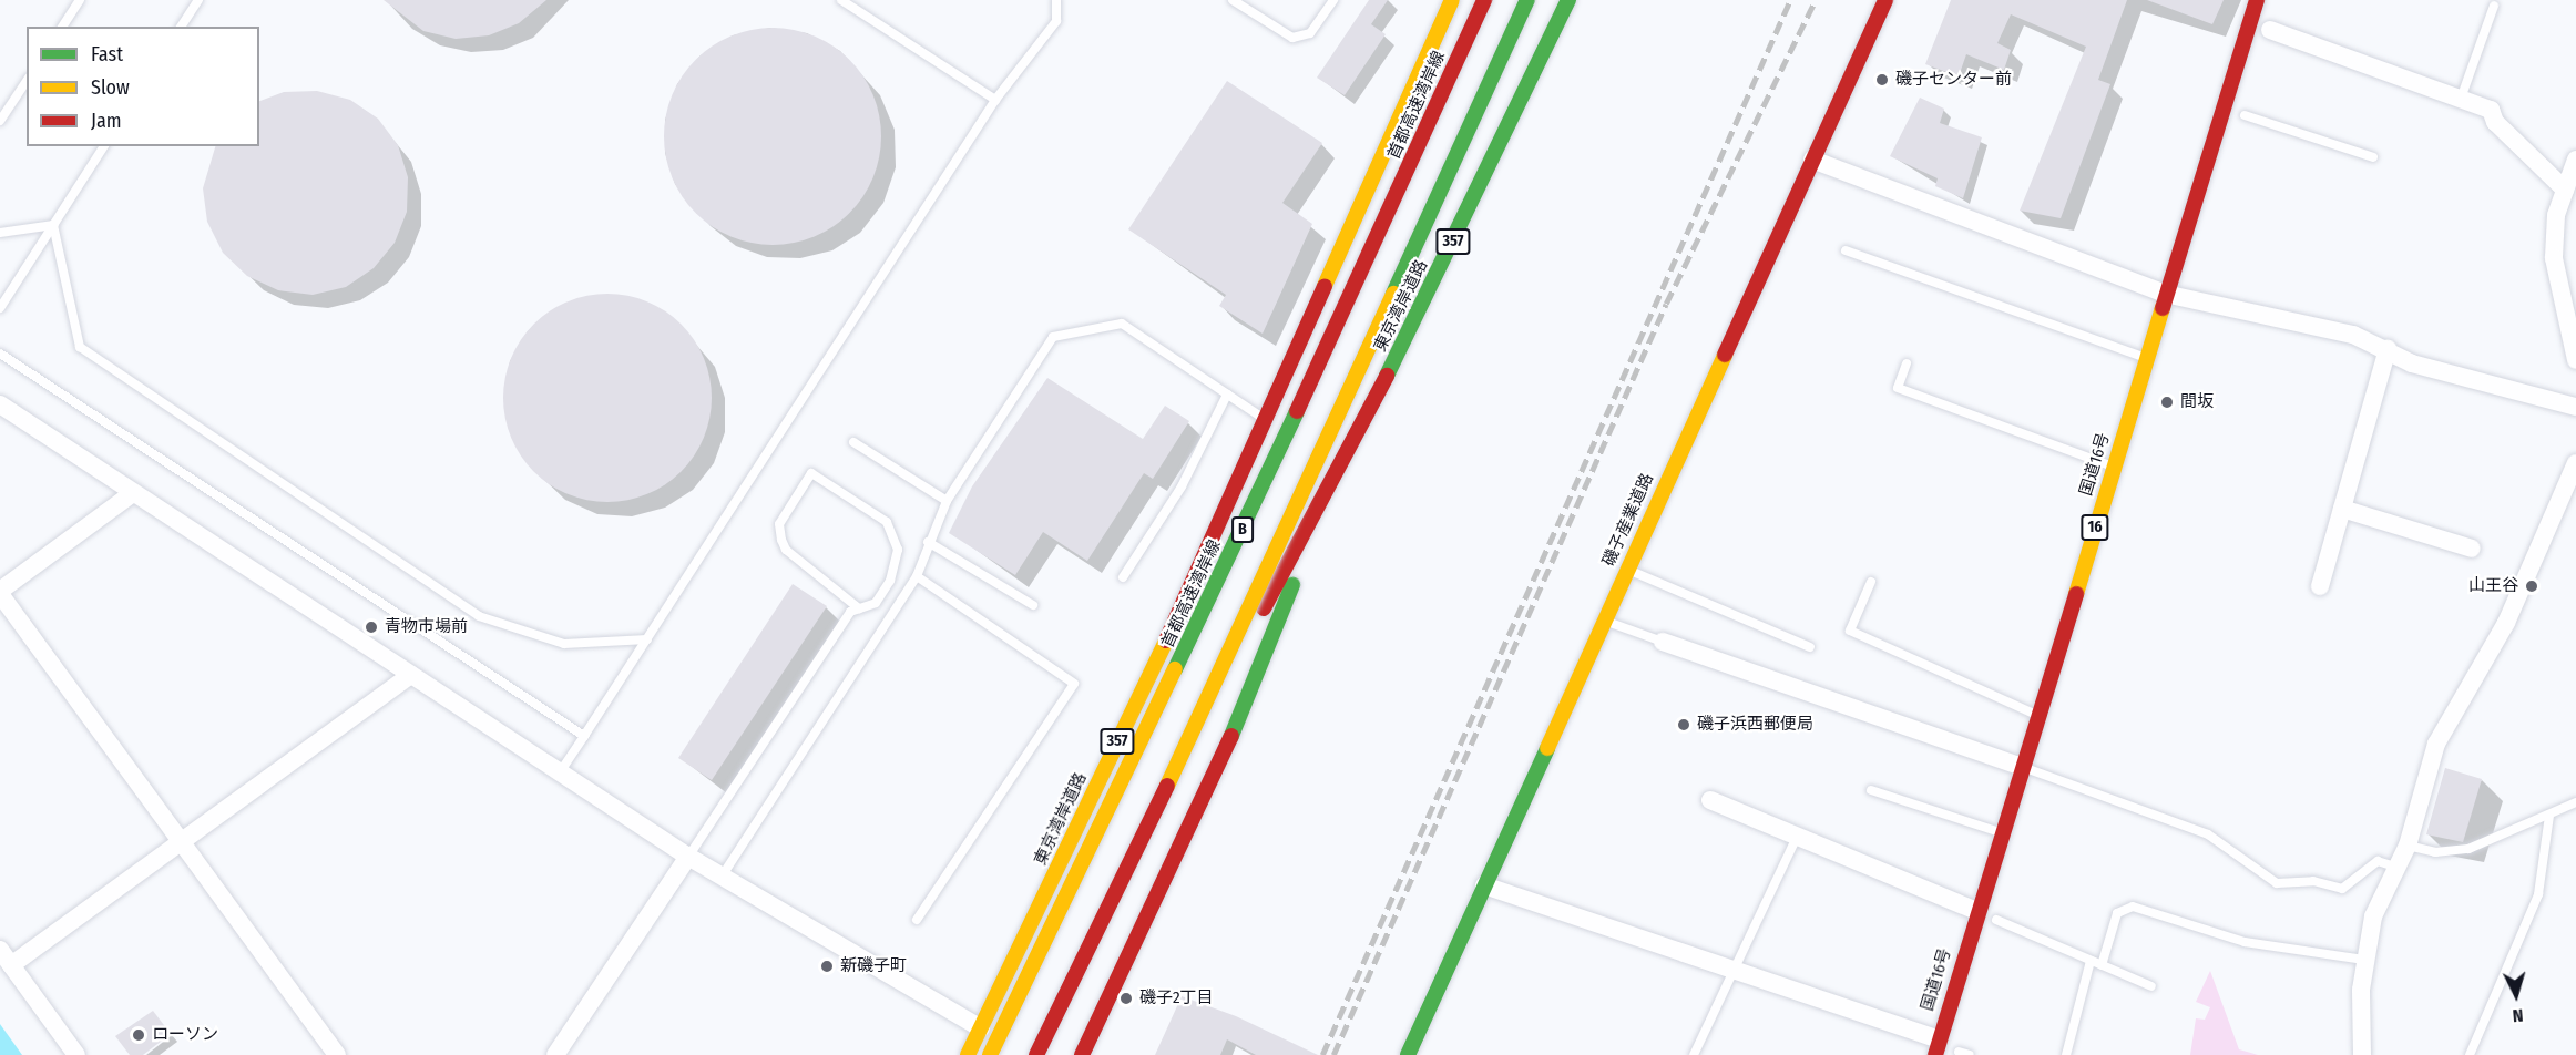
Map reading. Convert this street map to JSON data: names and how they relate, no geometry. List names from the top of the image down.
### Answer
{
  "streets": {
    "main road": [
      "首都高速湾岸線",
      "357",
      "東京湾岸道路",
      "国道16号",
      "磯子産業道路",
      "16",
      "B"
    ]
  },
  "places": [
    "磯子センター前",
    "間坂",
    "山王谷",
    "青物市場前",
    "磯子浜西郵便局",
    "新磯子町",
    "磯子2丁目",
    "ローソン"
  ],
  "legend": ["Fast", "Slow", "Jam"],
  "north": "bottom"
}
